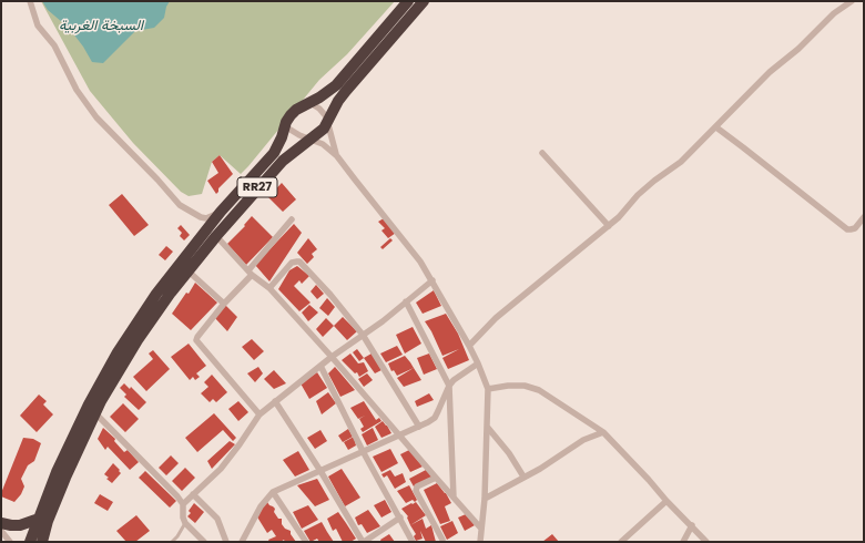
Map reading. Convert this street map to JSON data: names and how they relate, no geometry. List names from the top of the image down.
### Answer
{
  "streets": {
    "highway": ["RR27"]
  },
  "water": ["السبخة الغربية"]
}
